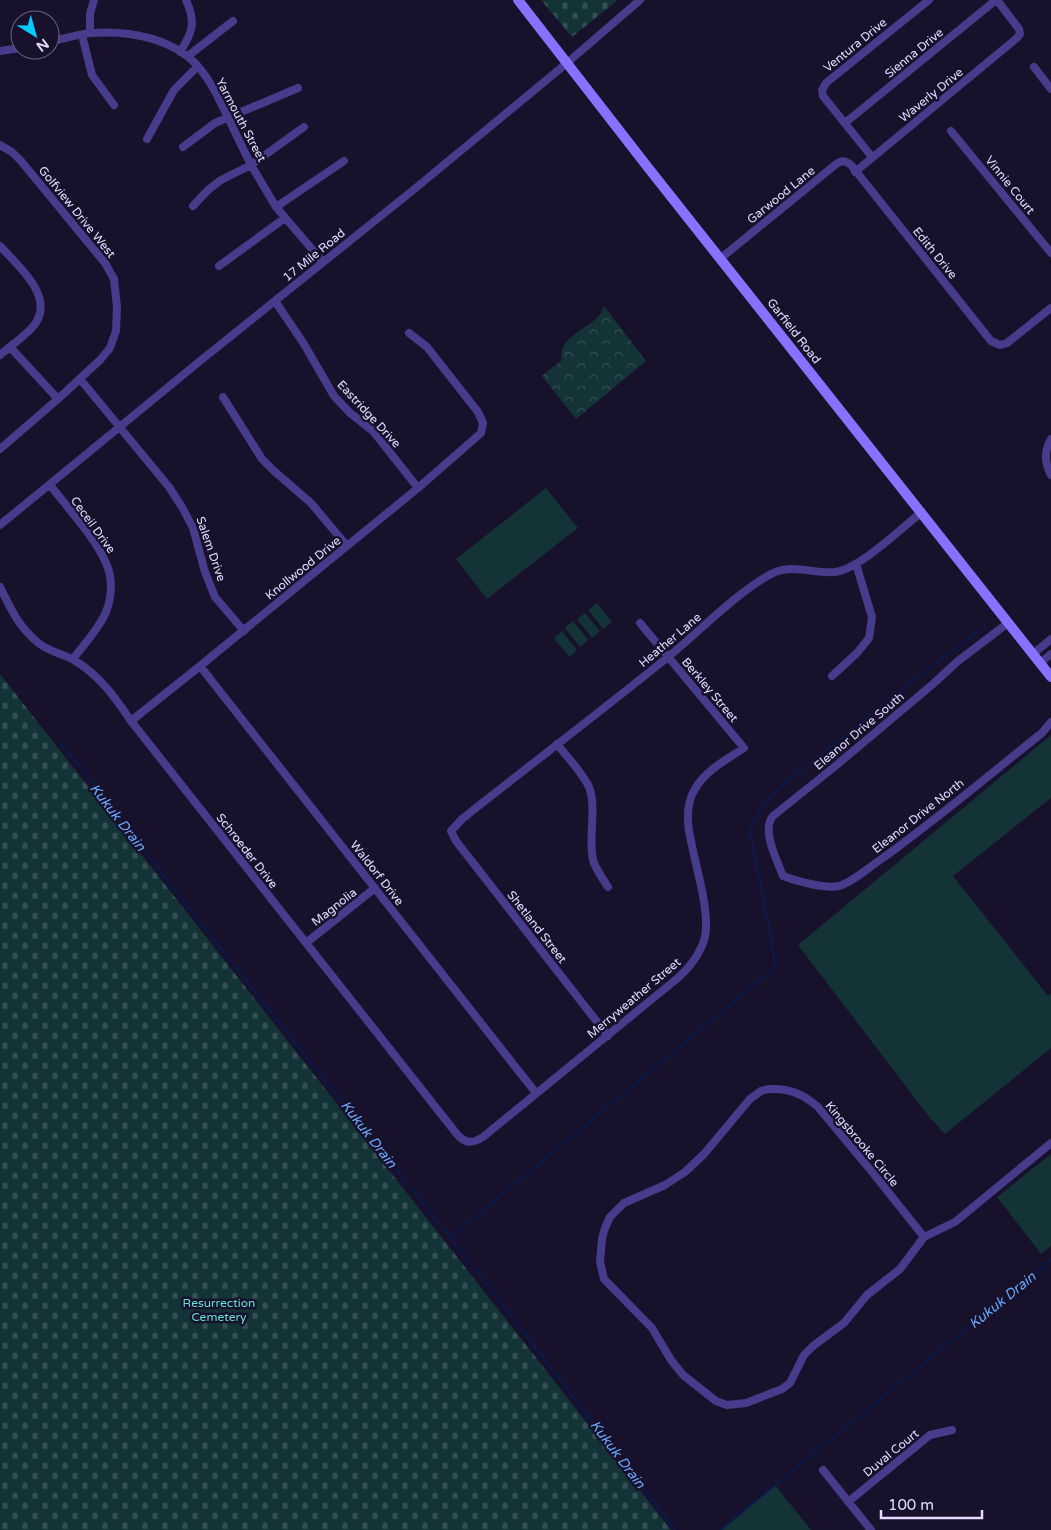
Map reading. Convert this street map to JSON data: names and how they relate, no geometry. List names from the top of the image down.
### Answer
{
  "streets": {
    "main road": ["Garfield Road"],
    "street": [
      "Ventura Drive",
      "Sienna Drive",
      "Waverly Drive",
      "Yarmouth Street",
      "Vinnie Court",
      "Garwood Lane",
      "Golfview Drive West",
      "Edith Drive",
      "17 Mile Road",
      "Eastridge Drive",
      "Ceceil Drive",
      "Salem Drive",
      "Knollwood Drive",
      "Heather Lane",
      "Berkley Street",
      "Eleanor Drive South",
      "Eleanor Drive North",
      "Schroeder Drive",
      "Waldorf Drive",
      "Magnolia",
      "Shetland Street",
      "Merryweather Street",
      "Kingsbrooke Circle",
      "Duval Court"
    ]
  },
  "crossings": [
    ["Ventura Drive", "Sienna Drive"],
    ["Sienna Drive", "Waverly Drive"],
    ["Waverly Drive", "Garwood Lane"],
    ["Waverly Drive", "Edith Drive"],
    ["Yarmouth Street", "17 Mile Road"],
    ["Garwood Lane", "Edith Drive"],
    ["Garwood Lane", "Garfield Road"],
    ["17 Mile Road", "Garfield Road"],
    ["17 Mile Road", "Eastridge Drive"],
    ["17 Mile Road", "Ceceil Drive"],
    ["17 Mile Road", "Salem Drive"],
    ["Garfield Road", "Heather Lane"],
    ["Garfield Road", "Eleanor Drive South"],
    ["Eastridge Drive", "Knollwood Drive"],
    ["Ceceil Drive", "Schroeder Drive"],
    ["Salem Drive", "Knollwood Drive"],
    ["Knollwood Drive", "Schroeder Drive"],
    ["Knollwood Drive", "Waldorf Drive"],
    ["Heather Lane", "Berkley Street"],
    ["Heather Lane", "Shetland Street"],
    ["Berkley Street", "Merryweather Street"],
    ["Eleanor Drive South", "Eleanor Drive North"],
    ["Schroeder Drive", "Magnolia"],
    ["Schroeder Drive", "Merryweather Street"],
    ["Waldorf Drive", "Magnolia"],
    ["Waldorf Drive", "Merryweather Street"],
    ["Shetland Street", "Merryweather Street"]
  ],
  "water": ["Kukuk Drain"],
  "parks": ["Resurrection Cemetery"],
  "scale_bar": "100 m",
  "north": "bottom right"
}
